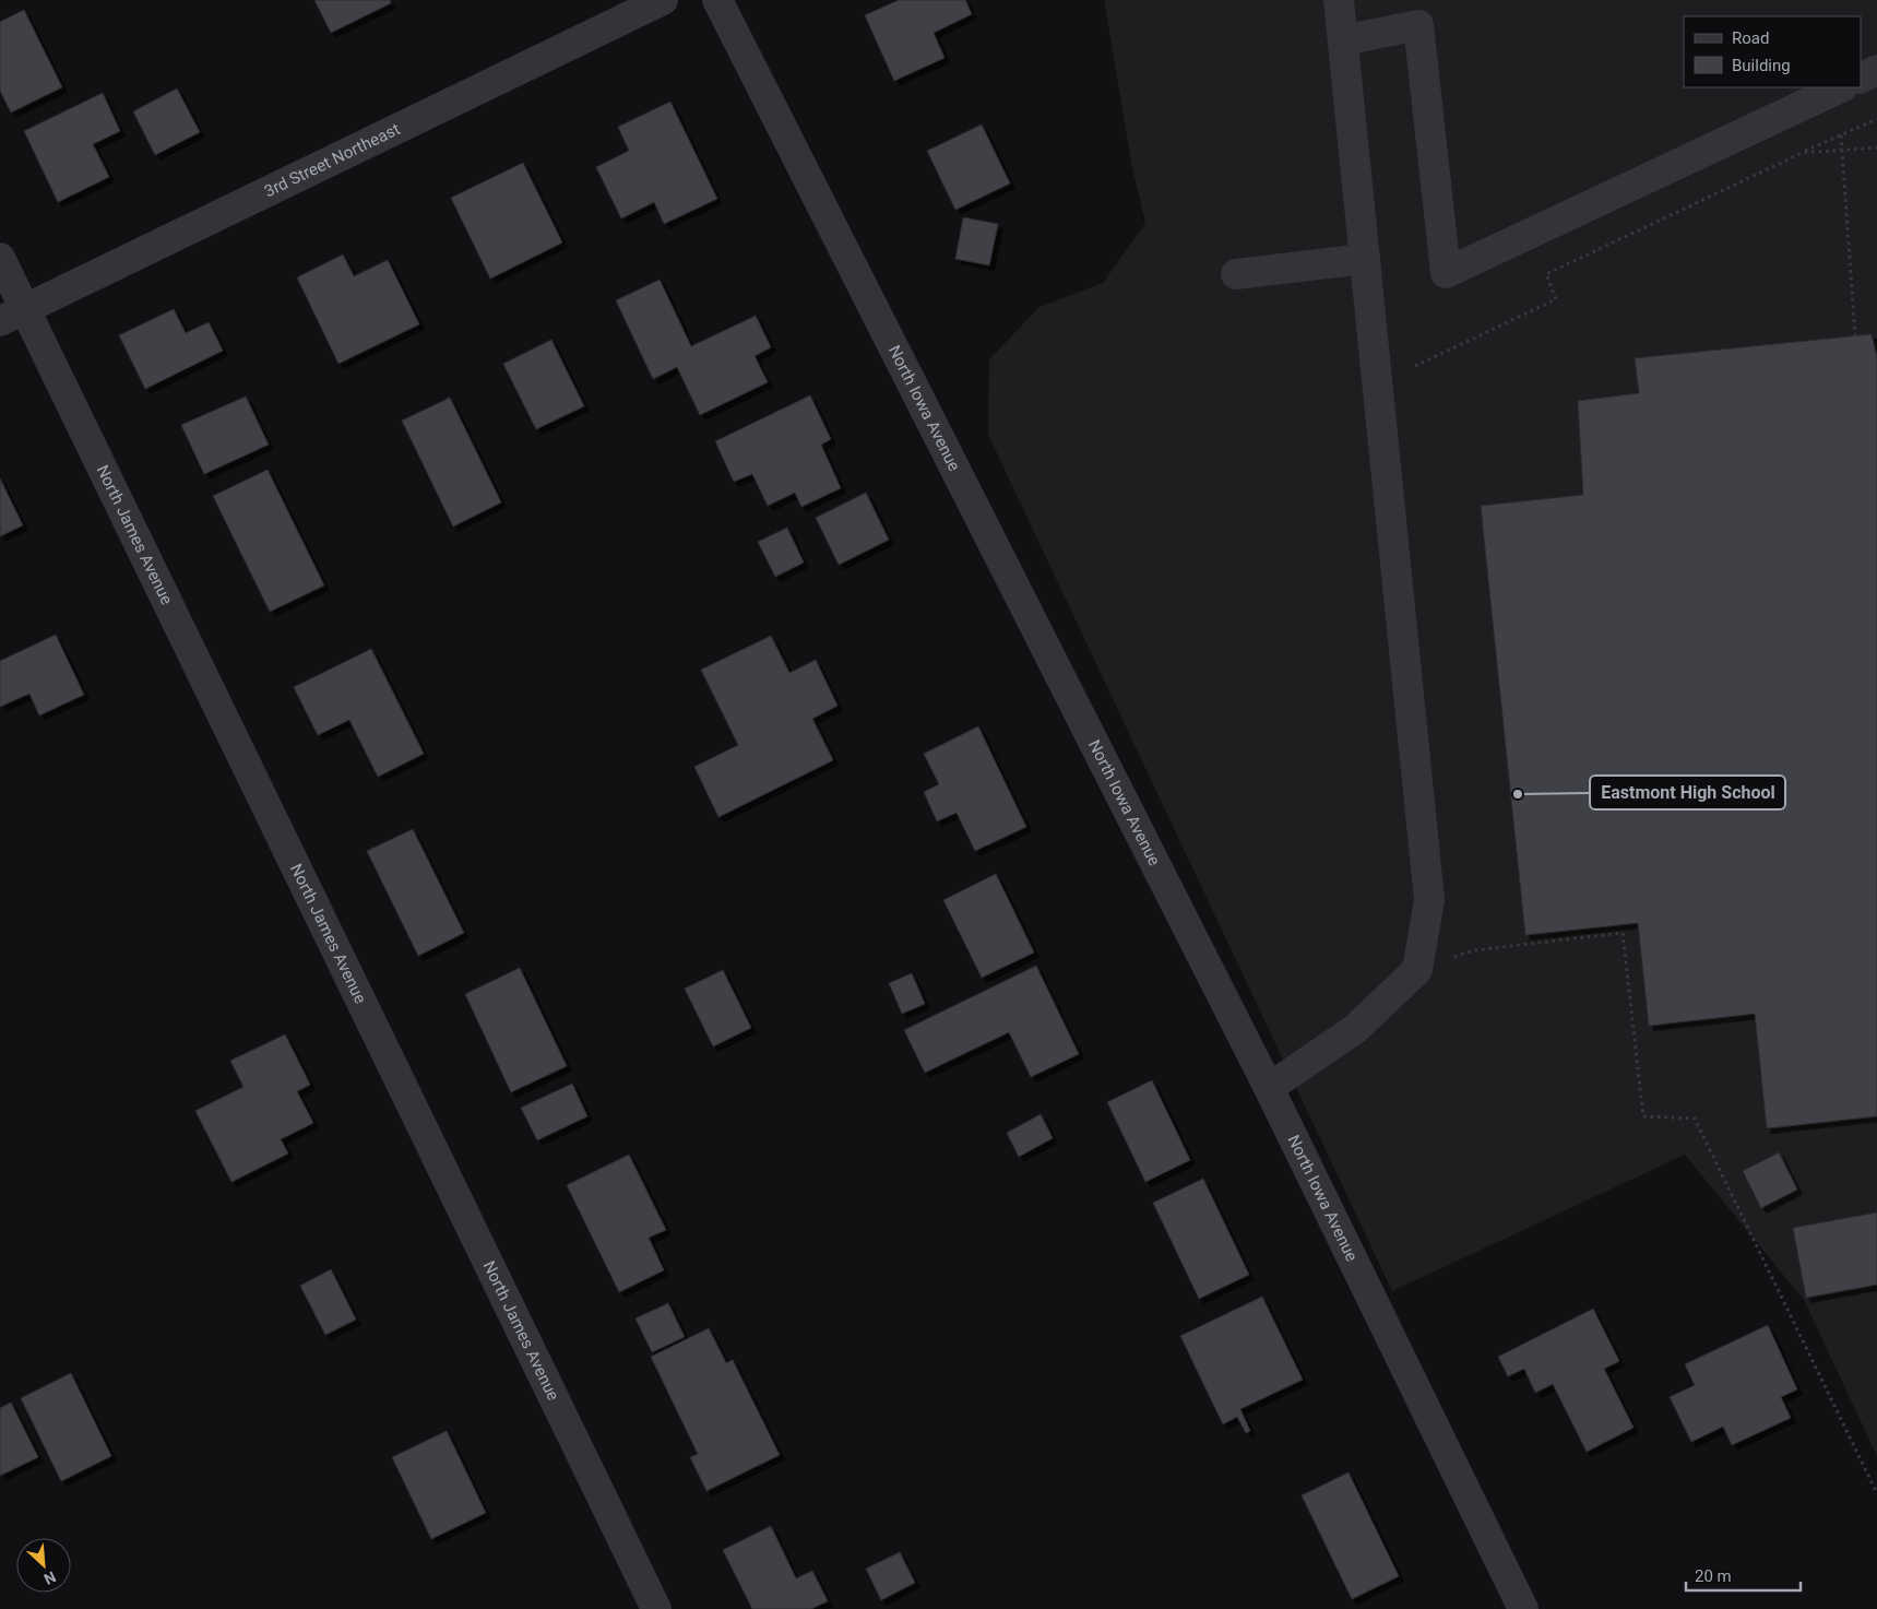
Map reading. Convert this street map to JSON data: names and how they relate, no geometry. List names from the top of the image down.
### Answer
{
  "streets": {
    "street": ["3rd Street Northeast", "North Iowa Avenue", "North James Avenue"]
  },
  "crossings": [
    ["3rd Street Northeast", "North James Avenue"]
  ],
  "places": ["Eastmont High School"],
  "legend": ["Road", "Building"],
  "scale_bar": "20 m",
  "north": "bottom right"
}
